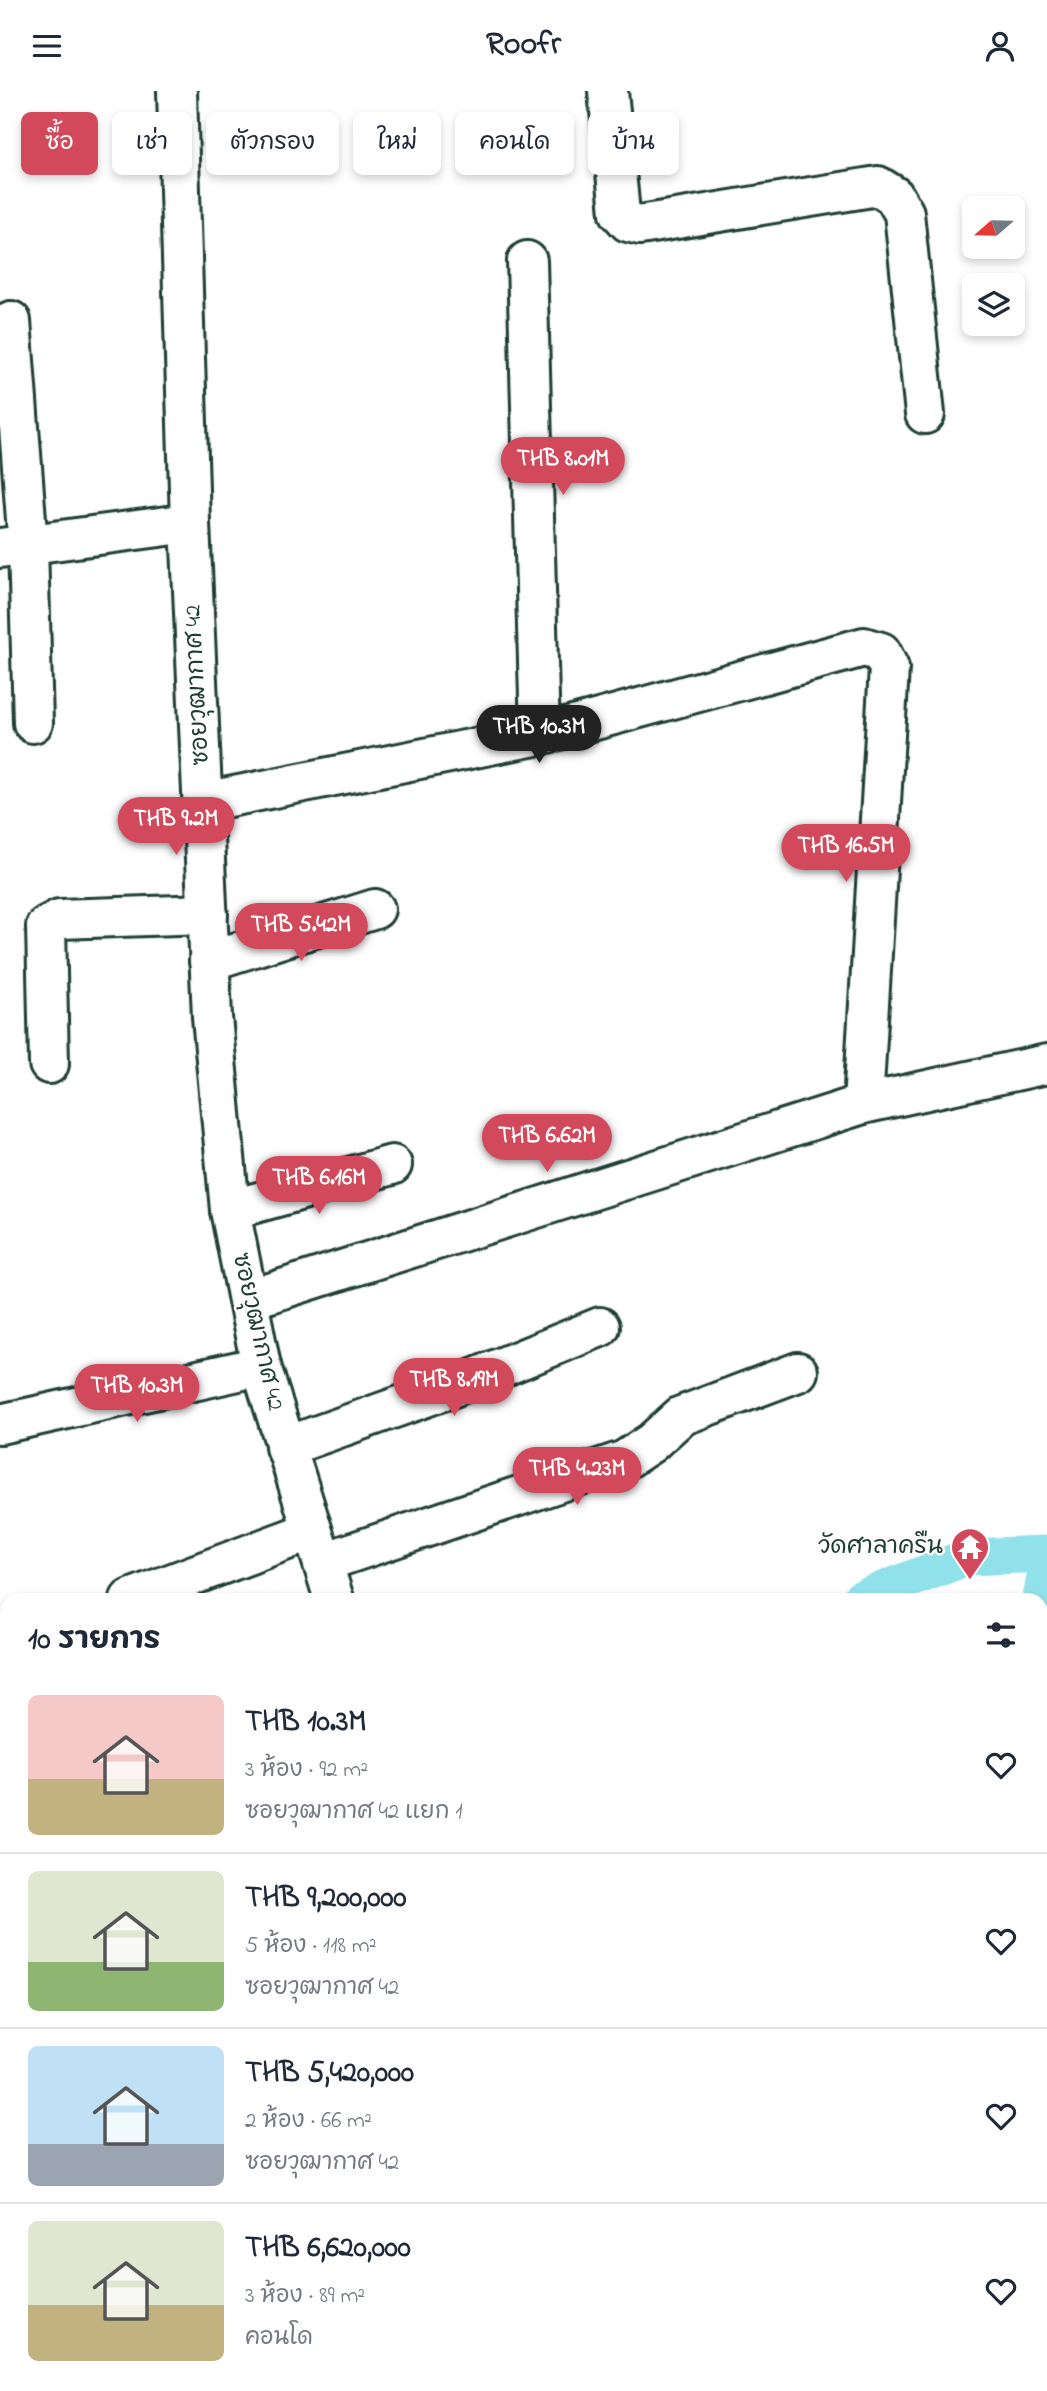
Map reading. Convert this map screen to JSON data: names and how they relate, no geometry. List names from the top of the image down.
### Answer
{
  "streets": {
    "street": ["ซอยวุฒากาศ 42"]
  },
  "places": {
    "temple": ["วัดศาลาครืน"]
  },
  "north": "left",
  "page": {
    "header": "Roofr",
    "chip": [
      "ซื้อ",
      "เช่า",
      "ตัวกรอง",
      "ใหม่",
      "คอนโด",
      "บ้าน"
    ],
    "price": [
      "THB 8.01M",
      "THB 10.3M",
      "THB 9.2M",
      "THB 16.5M",
      "THB 5.42M",
      "THB 6.62M",
      "THB 6.16M",
      "THB 8.19M",
      "THB 10.3M",
      "THB 4.23M"
    ],
    "heading": "10 รายการ",
    "list": [
      {
        "name": "THB 10.3M",
        "note": "3 ห้อง · 92 m² · ซอยวุฒากาศ 42 แยก 1"
      },
      {
        "name": "THB 9,200,000",
        "note": "5 ห้อง · 118 m² · ซอยวุฒากาศ 42"
      },
      {
        "name": "THB 5,420,000",
        "note": "2 ห้อง · 66 m² · ซอยวุฒากาศ 42"
      },
      {
        "name": "THB 6,620,000",
        "note": "3 ห้อง · 89 m² · คอนโด"
      }
    ]
  }
}
